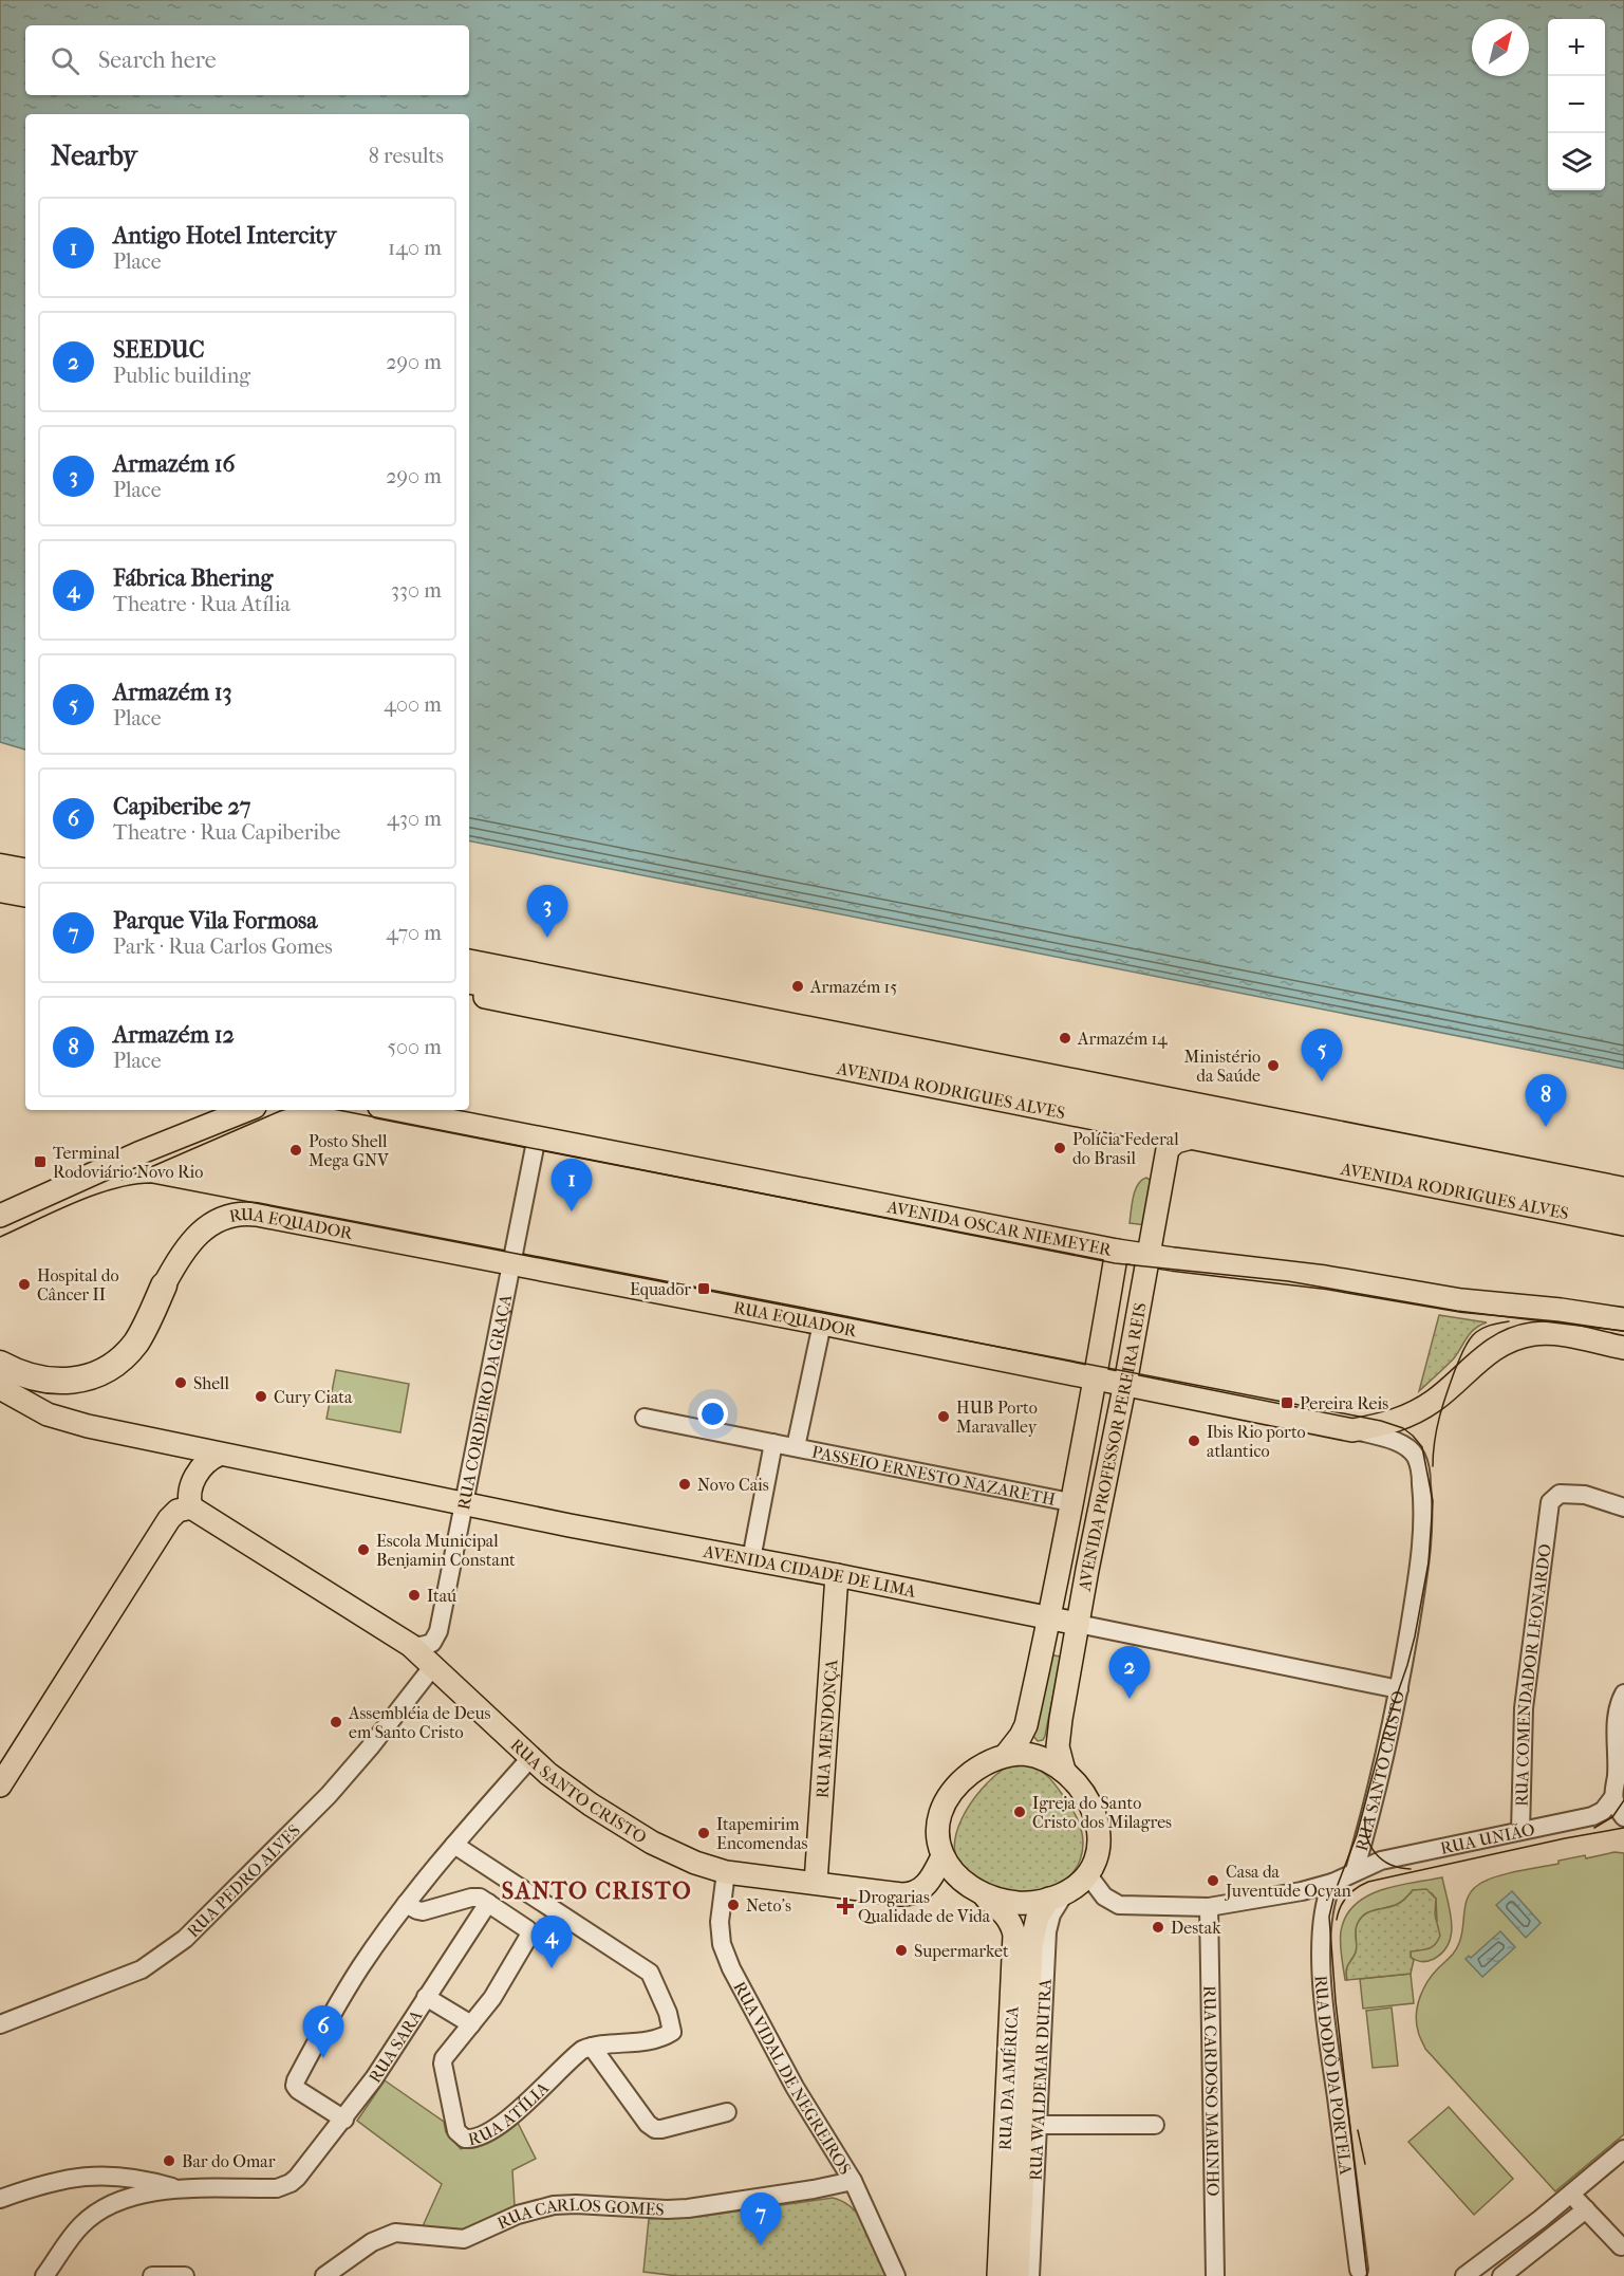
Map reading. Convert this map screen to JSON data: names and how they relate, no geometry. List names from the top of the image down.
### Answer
{
  "streets": {
    "highway": ["AVENIDA RODRIGUES ALVES"],
    "main road": [
      "RUA EQUADOR",
      "AVENIDA OSCAR NIEMEYER",
      "AVENIDA PROFESSOR PEREIRA REIS",
      "AVENIDA CIDADE DE LIMA",
      "RUA MENDONÇA",
      "RUA SANTO CRISTO",
      "RUA DA AMÉRICA"
    ],
    "street": [
      "RUA CORDEIRO DA GRAÇA",
      "PASSEIO ERNESTO NAZARETH",
      "RUA COMENDADOR LEONARDO",
      "RUA UNIÃO",
      "RUA PEDRO ALVES",
      "RUA SARA",
      "RUA DODÔ DA PORTELA",
      "RUA VIDAL DE NEGREIROS",
      "RUA WALDEMAR DUTRA",
      "RUA CARDOSO MARINHO",
      "RUA ATÍLIA",
      "RUA CARLOS GOMES"
    ]
  },
  "crossings": [
    ["AVENIDA RODRIGUES ALVES", "AVENIDA PROFESSOR PEREIRA REIS"],
    ["RUA EQUADOR", "RUA CORDEIRO DA GRAÇA"],
    ["RUA EQUADOR", "AVENIDA PROFESSOR PEREIRA REIS"],
    ["RUA EQUADOR", "PASSEIO ERNESTO NAZARETH"],
    ["RUA EQUADOR", "RUA SANTO CRISTO"],
    ["AVENIDA OSCAR NIEMEYER", "RUA CORDEIRO DA GRAÇA"],
    ["AVENIDA OSCAR NIEMEYER", "AVENIDA PROFESSOR PEREIRA REIS"],
    ["RUA CORDEIRO DA GRAÇA", "AVENIDA CIDADE DE LIMA"],
    ["RUA CORDEIRO DA GRAÇA", "RUA SANTO CRISTO"],
    ["AVENIDA PROFESSOR PEREIRA REIS", "PASSEIO ERNESTO NAZARETH"],
    ["AVENIDA PROFESSOR PEREIRA REIS", "AVENIDA CIDADE DE LIMA"],
    ["AVENIDA PROFESSOR PEREIRA REIS", "RUA SANTO CRISTO"],
    ["AVENIDA PROFESSOR PEREIRA REIS", "RUA DA AMÉRICA"],
    ["AVENIDA CIDADE DE LIMA", "RUA MENDONÇA"],
    ["AVENIDA CIDADE DE LIMA", "RUA SANTO CRISTO"],
    ["RUA COMENDADOR LEONARDO", "RUA UNIÃO"],
    ["RUA MENDONÇA", "RUA SANTO CRISTO"],
    ["RUA SANTO CRISTO", "RUA UNIÃO"],
    ["RUA SANTO CRISTO", "RUA PEDRO ALVES"],
    ["RUA SANTO CRISTO", "RUA DODÔ DA PORTELA"],
    ["RUA SANTO CRISTO", "RUA VIDAL DE NEGREIROS"],
    ["RUA SANTO CRISTO", "RUA DA AMÉRICA"],
    ["RUA SANTO CRISTO", "RUA CARDOSO MARINHO"],
    ["RUA SARA", "RUA ATÍLIA"],
    ["RUA VIDAL DE NEGREIROS", "RUA CARLOS GOMES"]
  ],
  "districts": ["SANTO CRISTO"],
  "places": {
    "other": [
      "Armazém 15",
      "Armazém 14",
      "Ministério da Saúde",
      "Polícia Federal do Brasil",
      "Posto Shell Mega GNV",
      "Hospital do Câncer II",
      "Shell",
      "Cury Ciata",
      "HUB Porto Maravalley",
      "Ibis Rio porto atlantico",
      "Novo Cais",
      "Escola Municipal Benjamin Constant",
      "Itaú",
      "Assembléia de Deus em Santo Cristo",
      "Igreja do Santo Cristo dos Milagres",
      "Itapemirim Encomendas",
      "Casa da Juventude Ocyan",
      "Neto's",
      "Destak",
      "Supermarket",
      "Bar do Omar"
    ],
    "transit": ["Terminal Rodoviário Novo Rio", "Equador", "Pereira Reis"],
    "health": ["Drogarias Qualidade de Vida"]
  },
  "north": "top right",
  "page": {
    "map_buttons": ["+", "−"],
    "search": "Search here",
    "heading": ["Nearby", "8 results"],
    "list": [
      {
        "mark": "1",
        "name": "Antigo Hotel Intercity",
        "note": "Place",
        "value": "140 m"
      },
      {
        "mark": "2",
        "name": "SEEDUC",
        "note": "Public building",
        "value": "290 m"
      },
      {
        "mark": "3",
        "name": "Armazém 16",
        "note": "Place",
        "value": "290 m"
      },
      {
        "mark": "4",
        "name": "Fábrica Bhering",
        "note": "Theatre · Rua Atília",
        "value": "330 m"
      },
      {
        "mark": "5",
        "name": "Armazém 13",
        "note": "Place",
        "value": "400 m"
      },
      {
        "mark": "6",
        "name": "Capiberibe 27",
        "note": "Theatre · Rua Capiberibe",
        "value": "430 m"
      },
      {
        "mark": "7",
        "name": "Parque Vila Formosa",
        "note": "Park · Rua Carlos Gomes",
        "value": "470 m"
      },
      {
        "mark": "8",
        "name": "Armazém 12",
        "note": "Place",
        "value": "500 m"
      }
    ],
    "pins": [
      "3",
      "5",
      "8",
      "1",
      "2",
      "4",
      "6",
      "7"
    ]
  }
}
